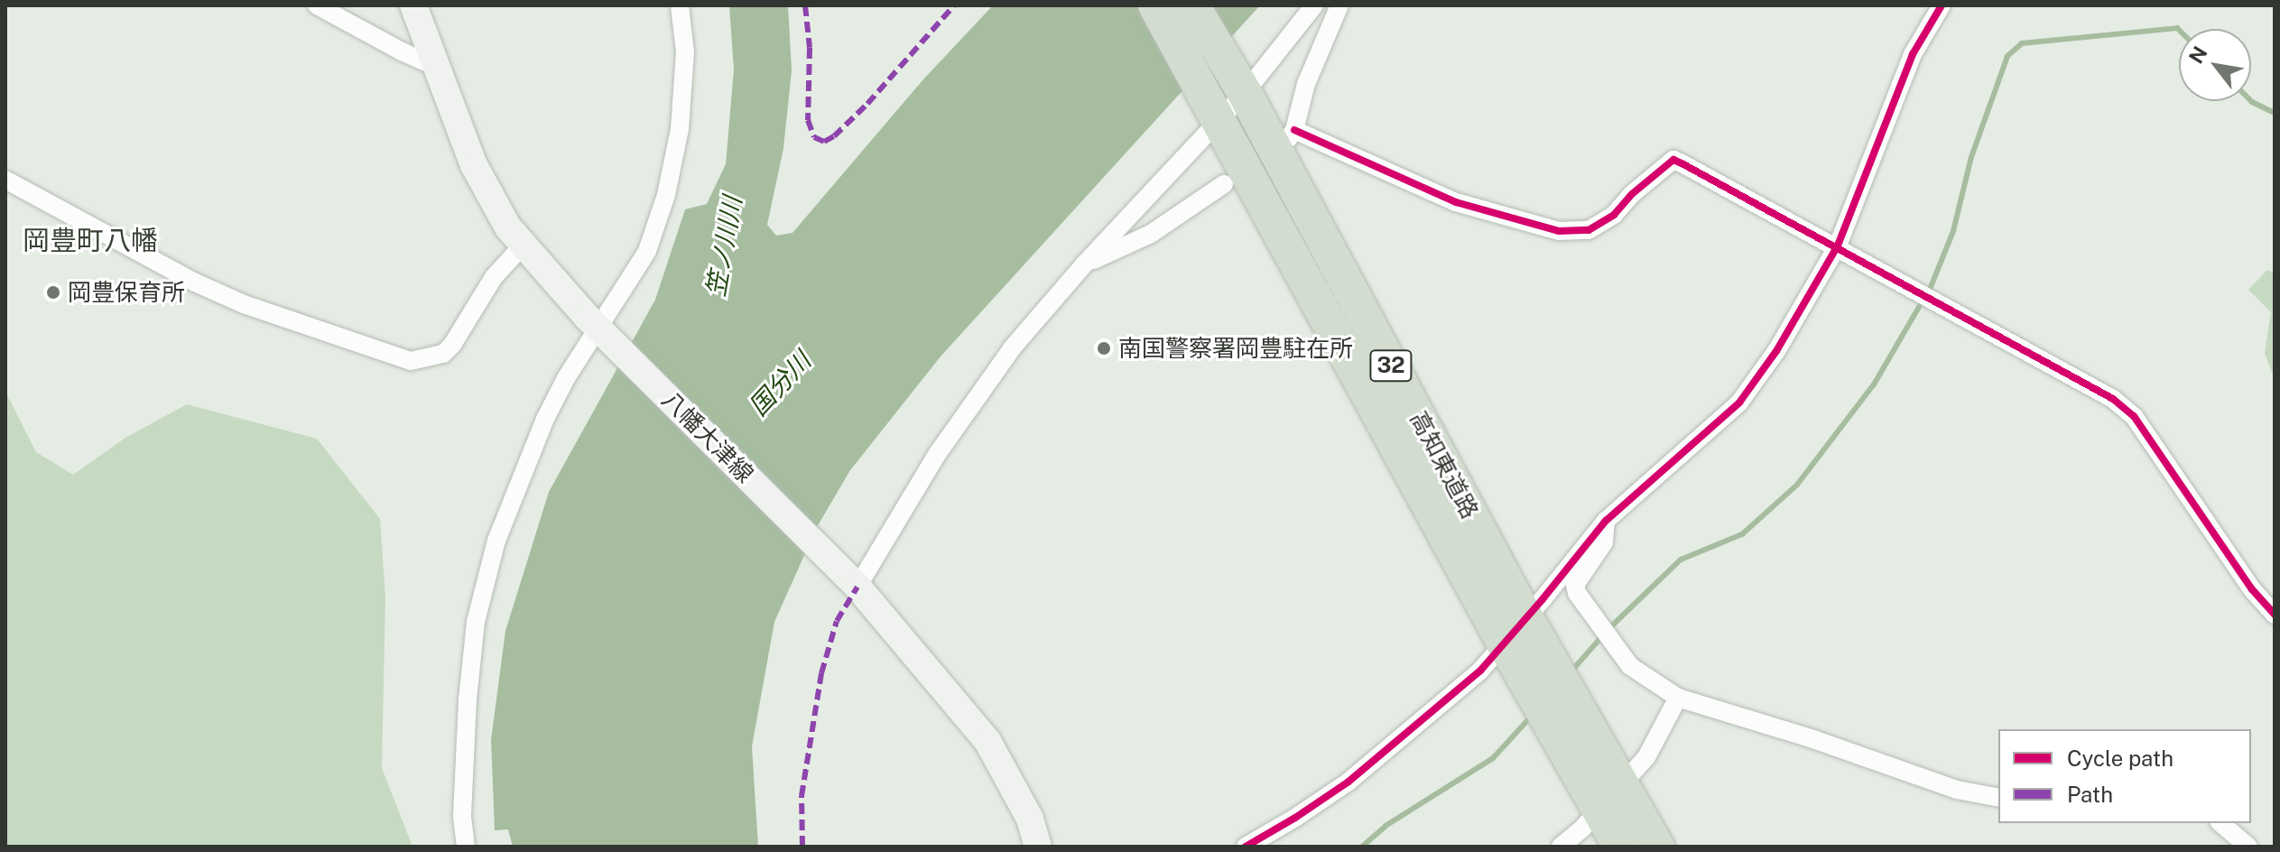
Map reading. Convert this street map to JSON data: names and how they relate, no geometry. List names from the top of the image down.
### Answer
{
  "streets": {
    "highway": ["32", "高知東道路"],
    "main road": ["八幡大津線"]
  },
  "districts": ["岡豊町八幡"],
  "water": ["笠ノ川川", "国分川"],
  "places": ["岡豊保育所", "南国警察署岡豊駐在所"],
  "legend": ["Cycle path", "Path"],
  "north": "top left"
}
